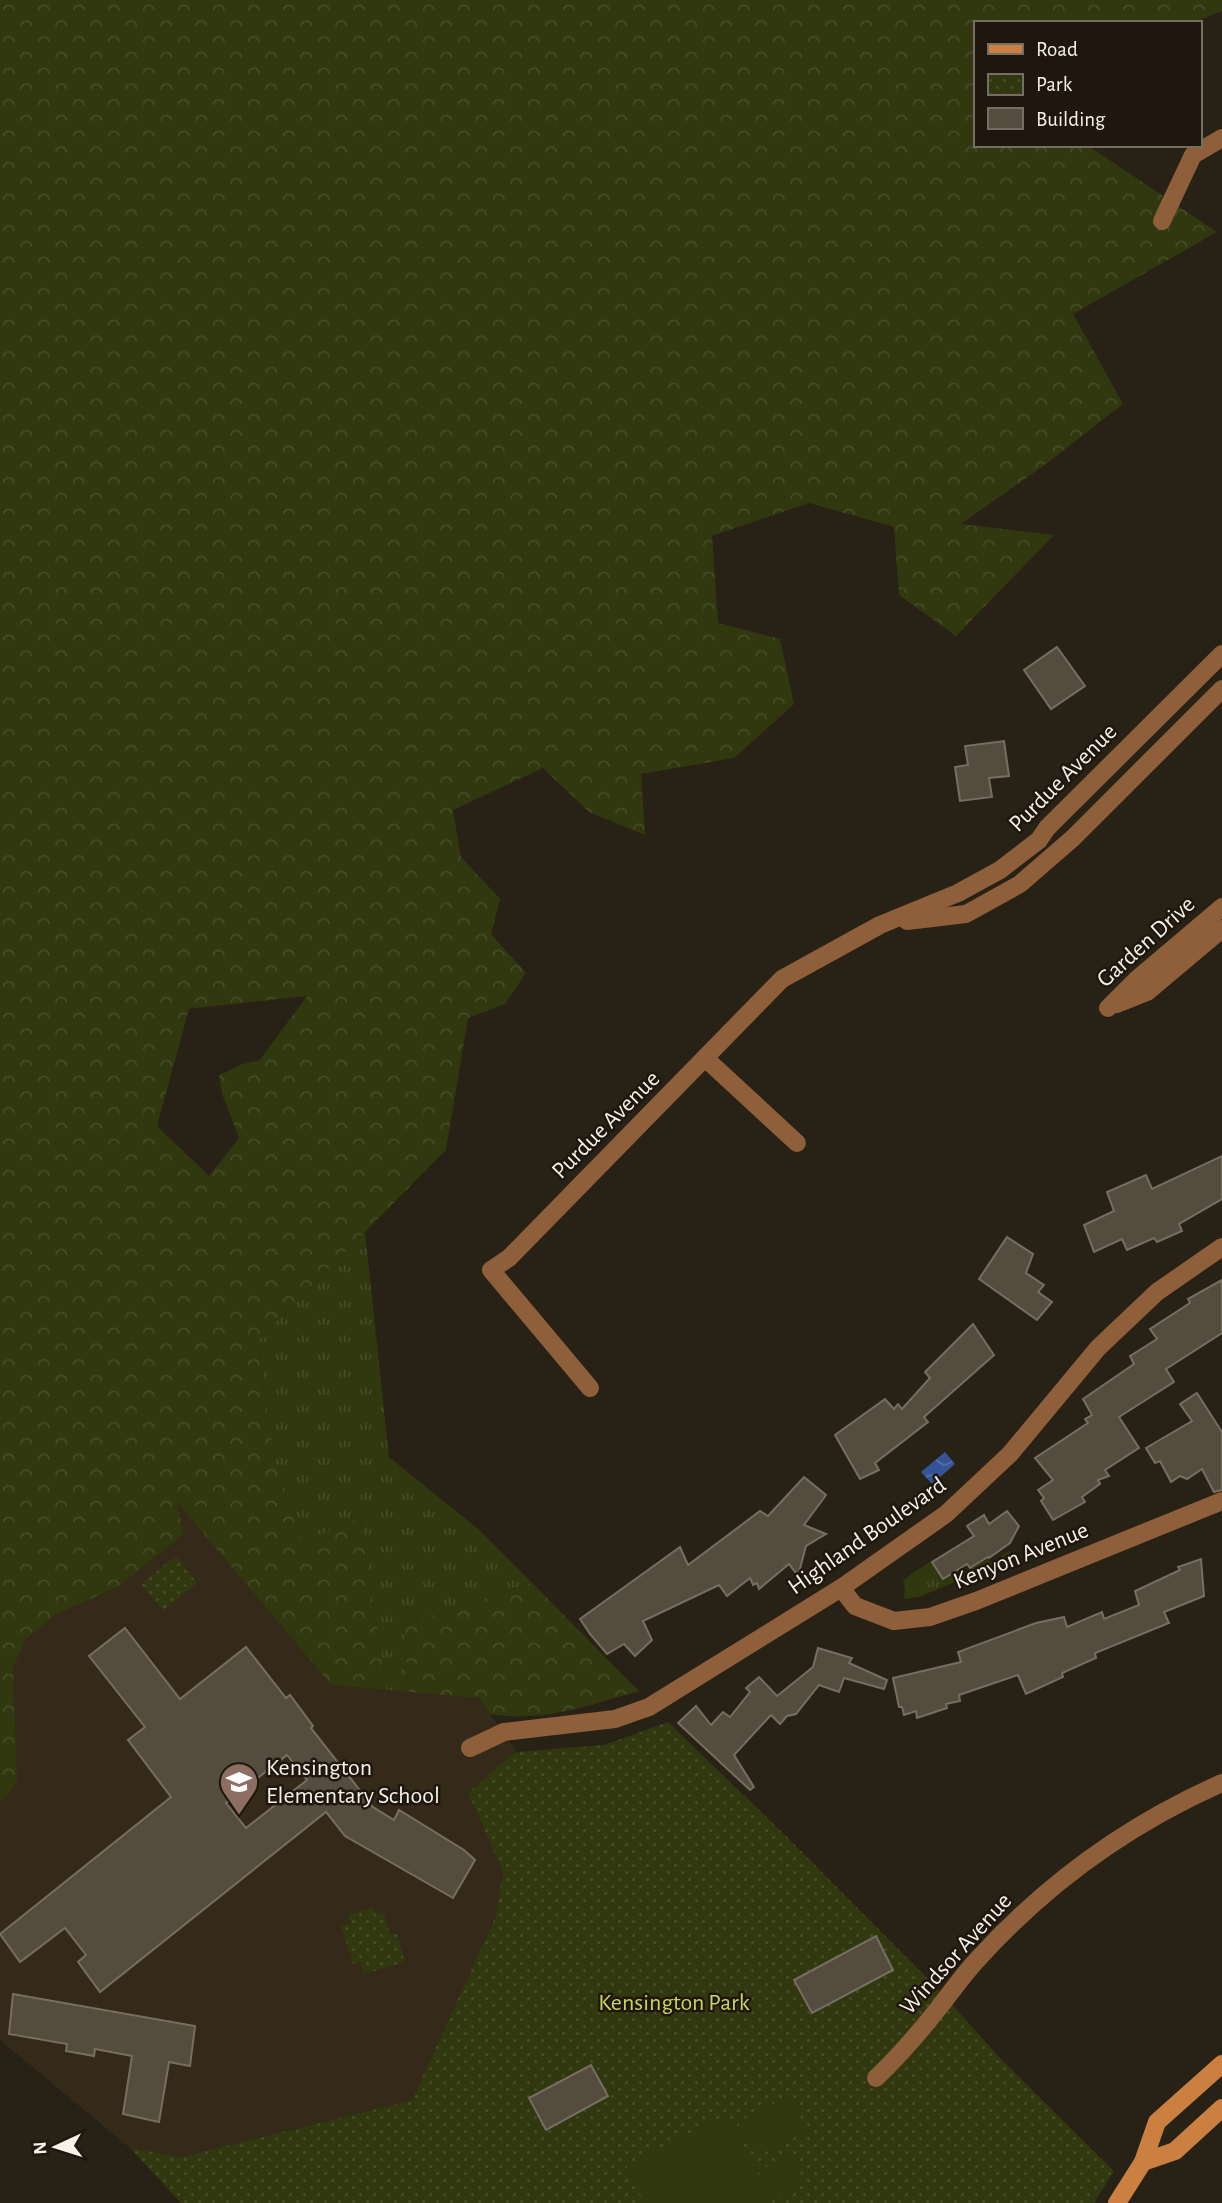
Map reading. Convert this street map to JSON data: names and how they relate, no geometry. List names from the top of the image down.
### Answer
{
  "streets": {
    "street": [
      "Purdue Avenue",
      "Garden Drive",
      "Highland Boulevard",
      "Kenyon Avenue",
      "Windsor Avenue"
    ]
  },
  "crossings": [
    ["Highland Boulevard", "Kenyon Avenue"]
  ],
  "parks": ["Kensington Park"],
  "places": {
    "school or university": ["Kensington Elementary School"]
  },
  "legend": ["Road", "Park", "Building"],
  "north": "left"
}
